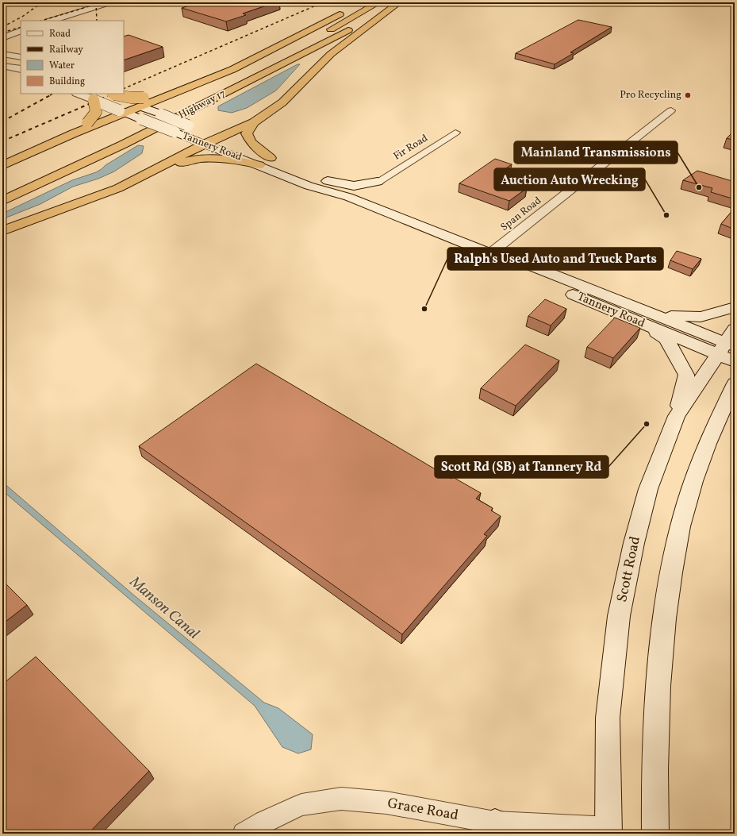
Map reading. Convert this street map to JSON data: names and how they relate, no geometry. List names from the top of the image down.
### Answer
{
  "streets": {
    "highway": ["Highway 17"],
    "main road": ["Tannery Road", "Scott Road"],
    "street": ["Fir Road", "Span Road", "Grace Road"]
  },
  "crossings": [
    ["Tannery Road", "Span Road"],
    ["Tannery Road", "Scott Road"],
    ["Scott Road", "Grace Road"]
  ],
  "water": ["Manson Canal"],
  "places": [
    "Pro Recycling",
    "Mainland Transmissions",
    "Auction Auto Wrecking",
    "Ralph's Used Auto and Truck Parts",
    "Scott Rd (SB) at Tannery Rd"
  ],
  "legend": [
    "Road",
    "Railway",
    "Water",
    "Building"
  ]
}
